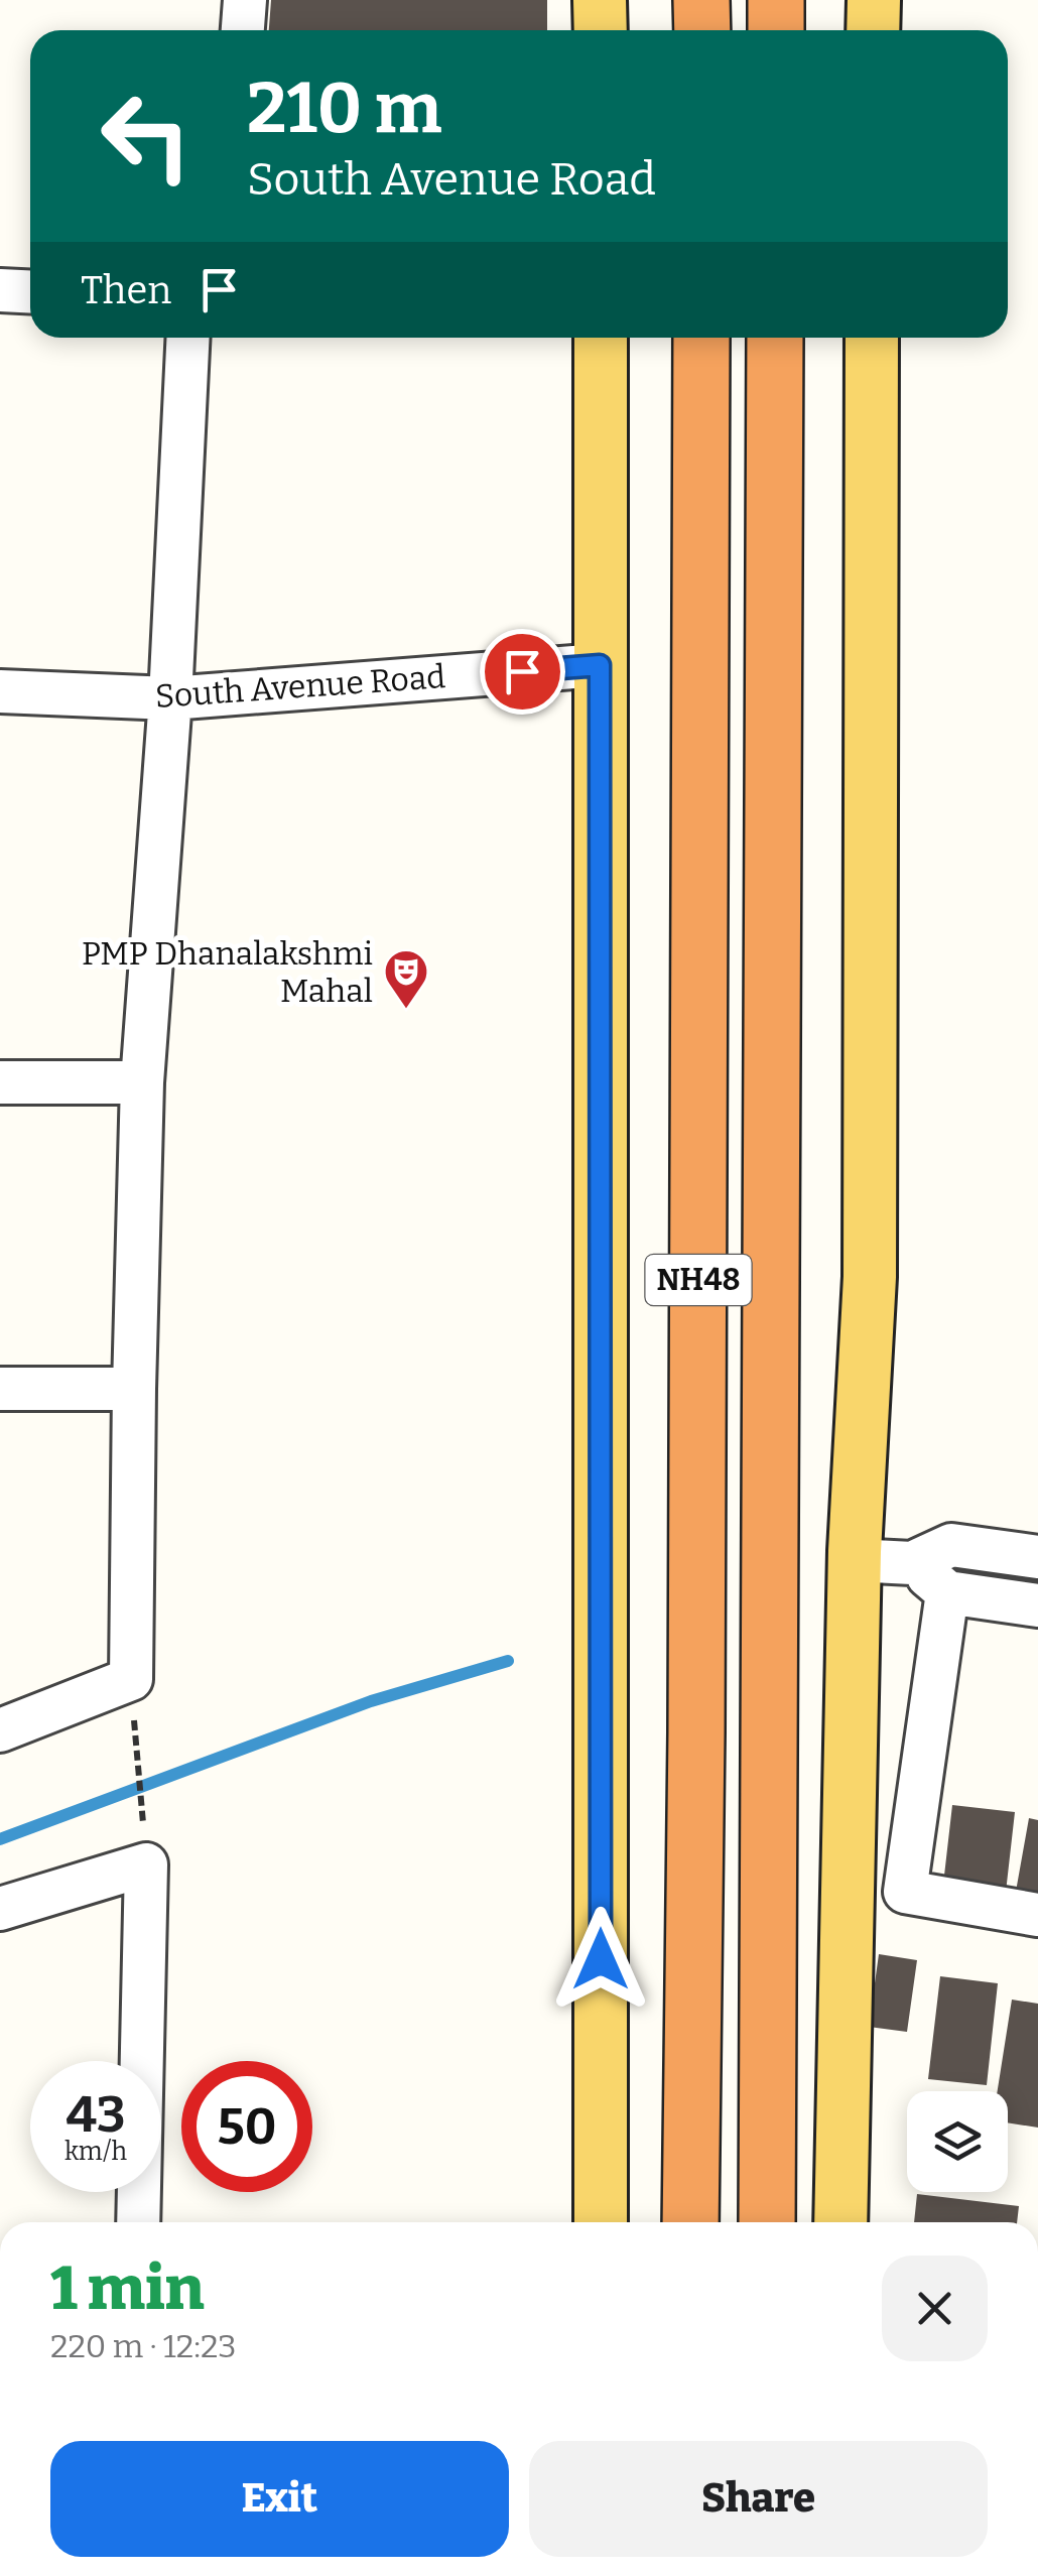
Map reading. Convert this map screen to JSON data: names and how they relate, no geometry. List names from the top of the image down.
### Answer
{
  "streets": {
    "highway": ["NH48"],
    "street": ["South Avenue Road"]
  },
  "places": {
    "theatre": ["PMP Dhanalakshmi Mahal"]
  },
  "page": {
    "turn": ["210 m", "South Avenue Road"],
    "then": "Then",
    "speed": "43 km/h",
    "limit": "50",
    "heading": ["1 min", "220 m · 12:23"],
    "buttons": ["Exit", "Share"]
  }
}
